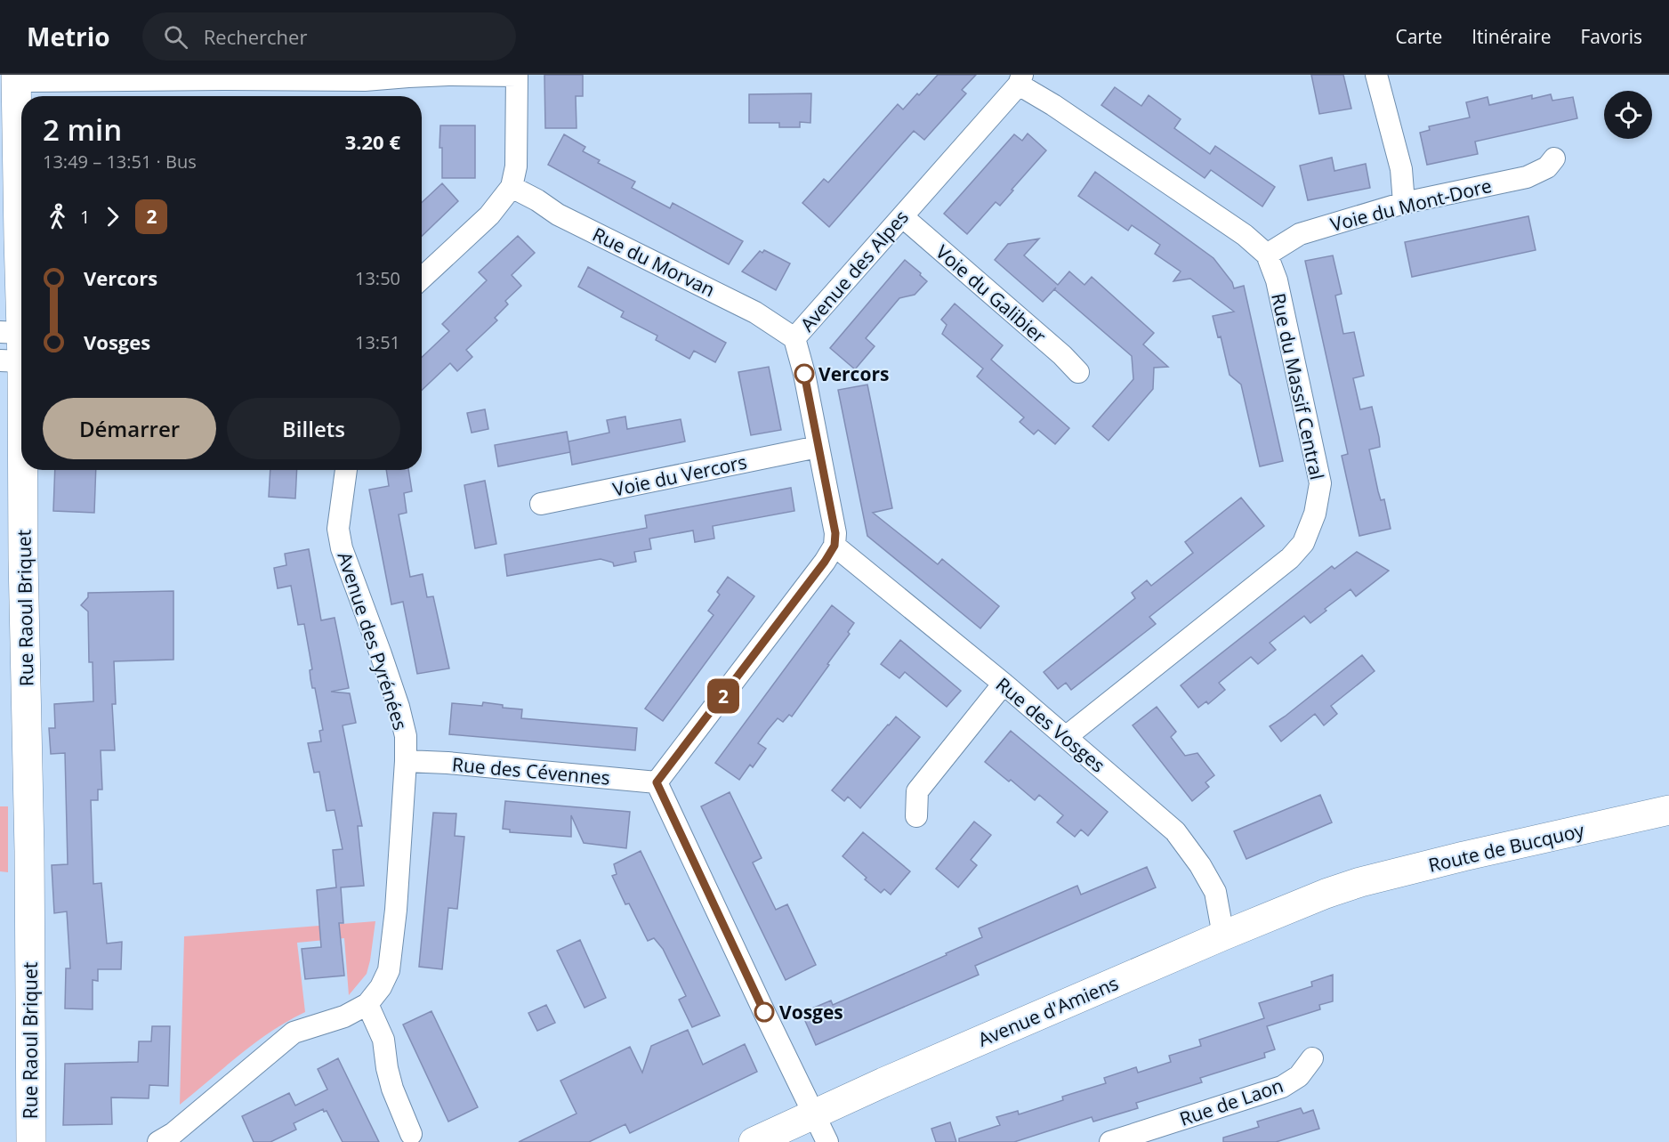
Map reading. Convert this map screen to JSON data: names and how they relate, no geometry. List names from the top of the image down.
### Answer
{
  "streets": {
    "main road": ["Rue Raoul Briquet", "Route de Bucquoy", "Avenue d'Amiens"],
    "street": [
      "Voie du Mont-Dore",
      "Rue du Morvan",
      "Avenue des Alpes",
      "Voie du Galibier",
      "Rue du Massif Central",
      "Voie du Vercors",
      "Avenue des Pyrénées",
      "Rue des Vosges",
      "Rue des Cévennes",
      "Rue de Laon"
    ]
  },
  "crossings": [
    ["Voie du Mont-Dore", "Rue du Massif Central"],
    ["Rue du Morvan", "Avenue des Alpes"],
    ["Avenue des Alpes", "Voie du Galibier"],
    ["Avenue des Alpes", "Rue du Massif Central"],
    ["Avenue des Alpes", "Voie du Vercors"],
    ["Avenue des Alpes", "Rue des Vosges"],
    ["Rue du Massif Central", "Rue des Vosges"],
    ["Avenue des Pyrénées", "Rue des Cévennes"],
    ["Rue des Vosges", "Avenue d'Amiens"],
    ["Route de Bucquoy", "Avenue d'Amiens"]
  ],
  "places": ["Vercors", "Vosges"],
  "lines": ["bus line 2"],
  "page": {
    "header": "Metrio",
    "search": "Rechercher",
    "nav": ["Carte", "Itinéraire", "Favoris"],
    "on_map": "2",
    "heading": ["2 min", "13:49 – 13:51 · Bus", "3.20 €"],
    "legs": ["1", "2"],
    "list": [
      {
        "name": "Vercors",
        "value": "13:50"
      },
      {
        "name": "Vosges",
        "value": "13:51"
      }
    ],
    "buttons": ["Démarrer", "Billets"]
  }
}
